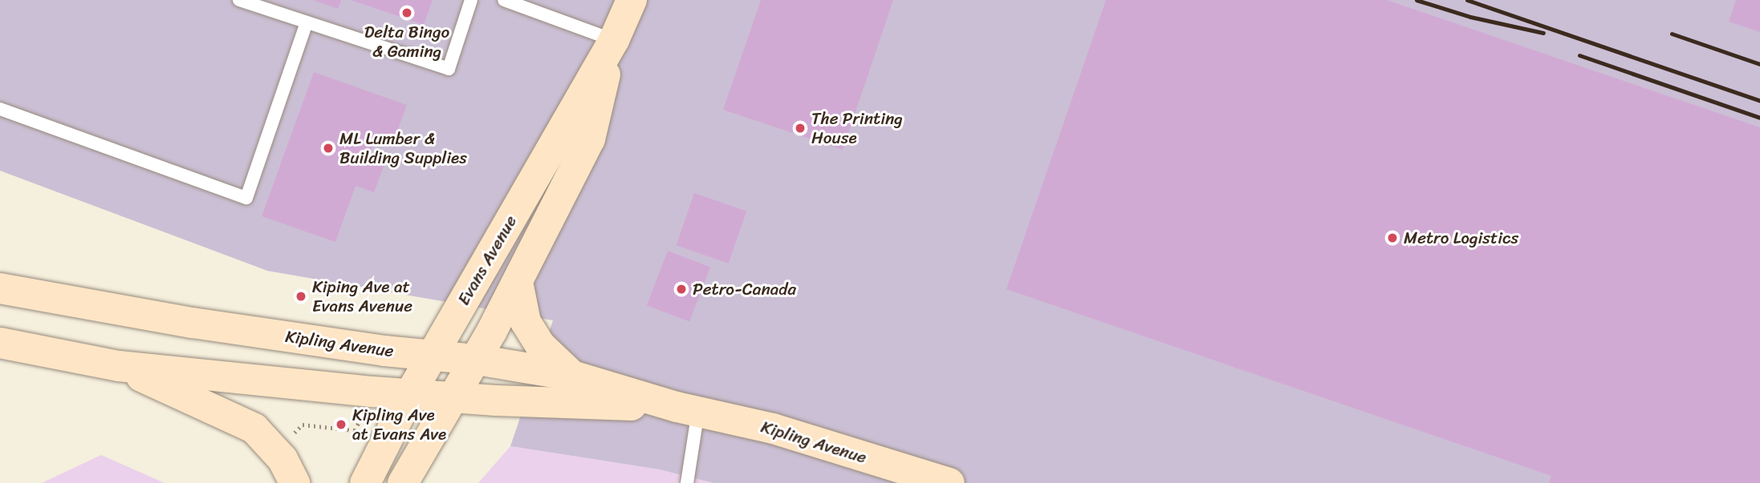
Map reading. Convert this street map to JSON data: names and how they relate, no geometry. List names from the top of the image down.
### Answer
{
  "streets": {
    "main road": ["Evans Avenue", "Kipling Avenue"]
  },
  "crossings": [
    ["Evans Avenue", "Kipling Avenue"]
  ],
  "places": [
    "Delta Bingo & Gaming",
    "The Printing House",
    "ML Lumber & Building Supplies",
    "Metro Logistics",
    "Petro-Canada",
    "Kiping Ave at Evans Avenue",
    "Kipling Ave at Evans Ave"
  ]
}
